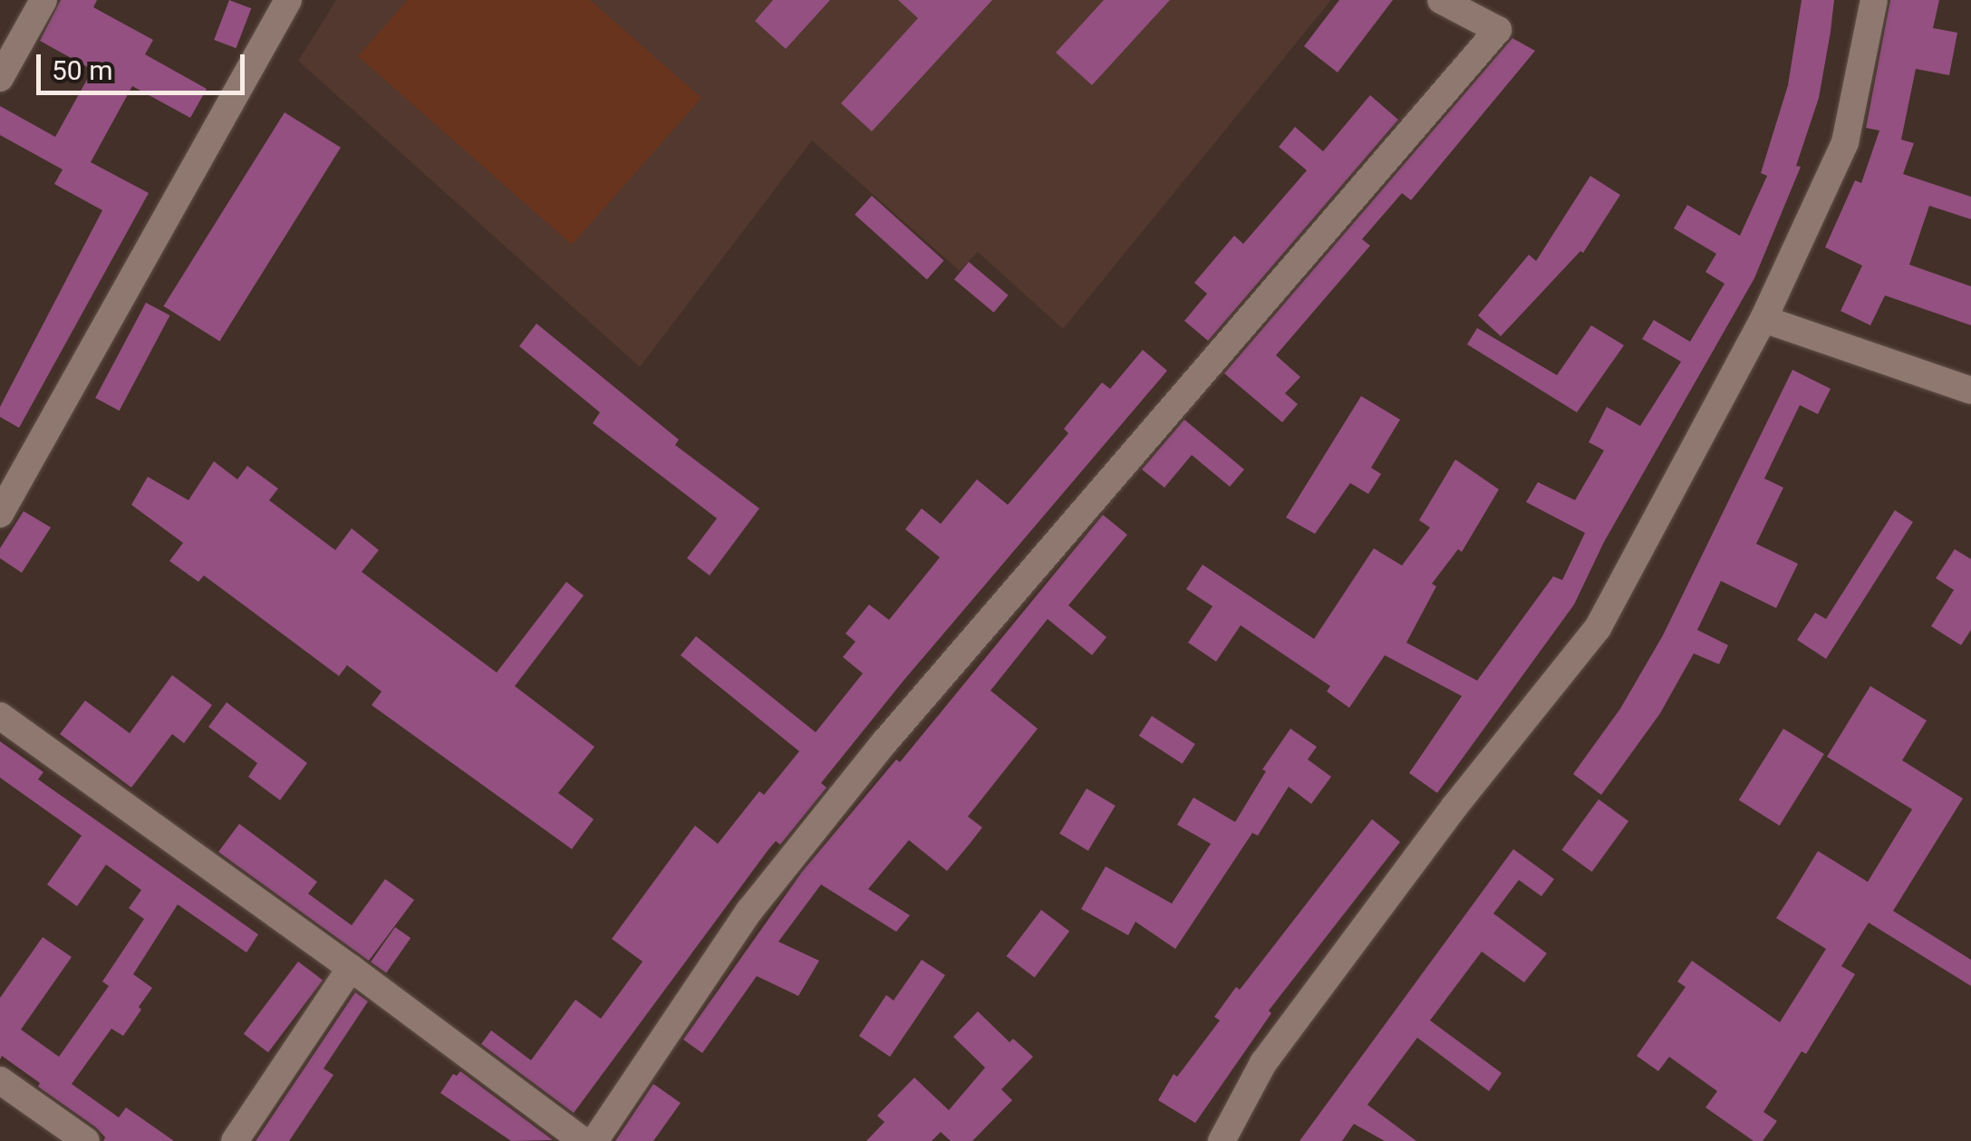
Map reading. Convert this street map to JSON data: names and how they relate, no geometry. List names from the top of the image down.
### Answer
{
  "scale_bar": "50 m"
}
